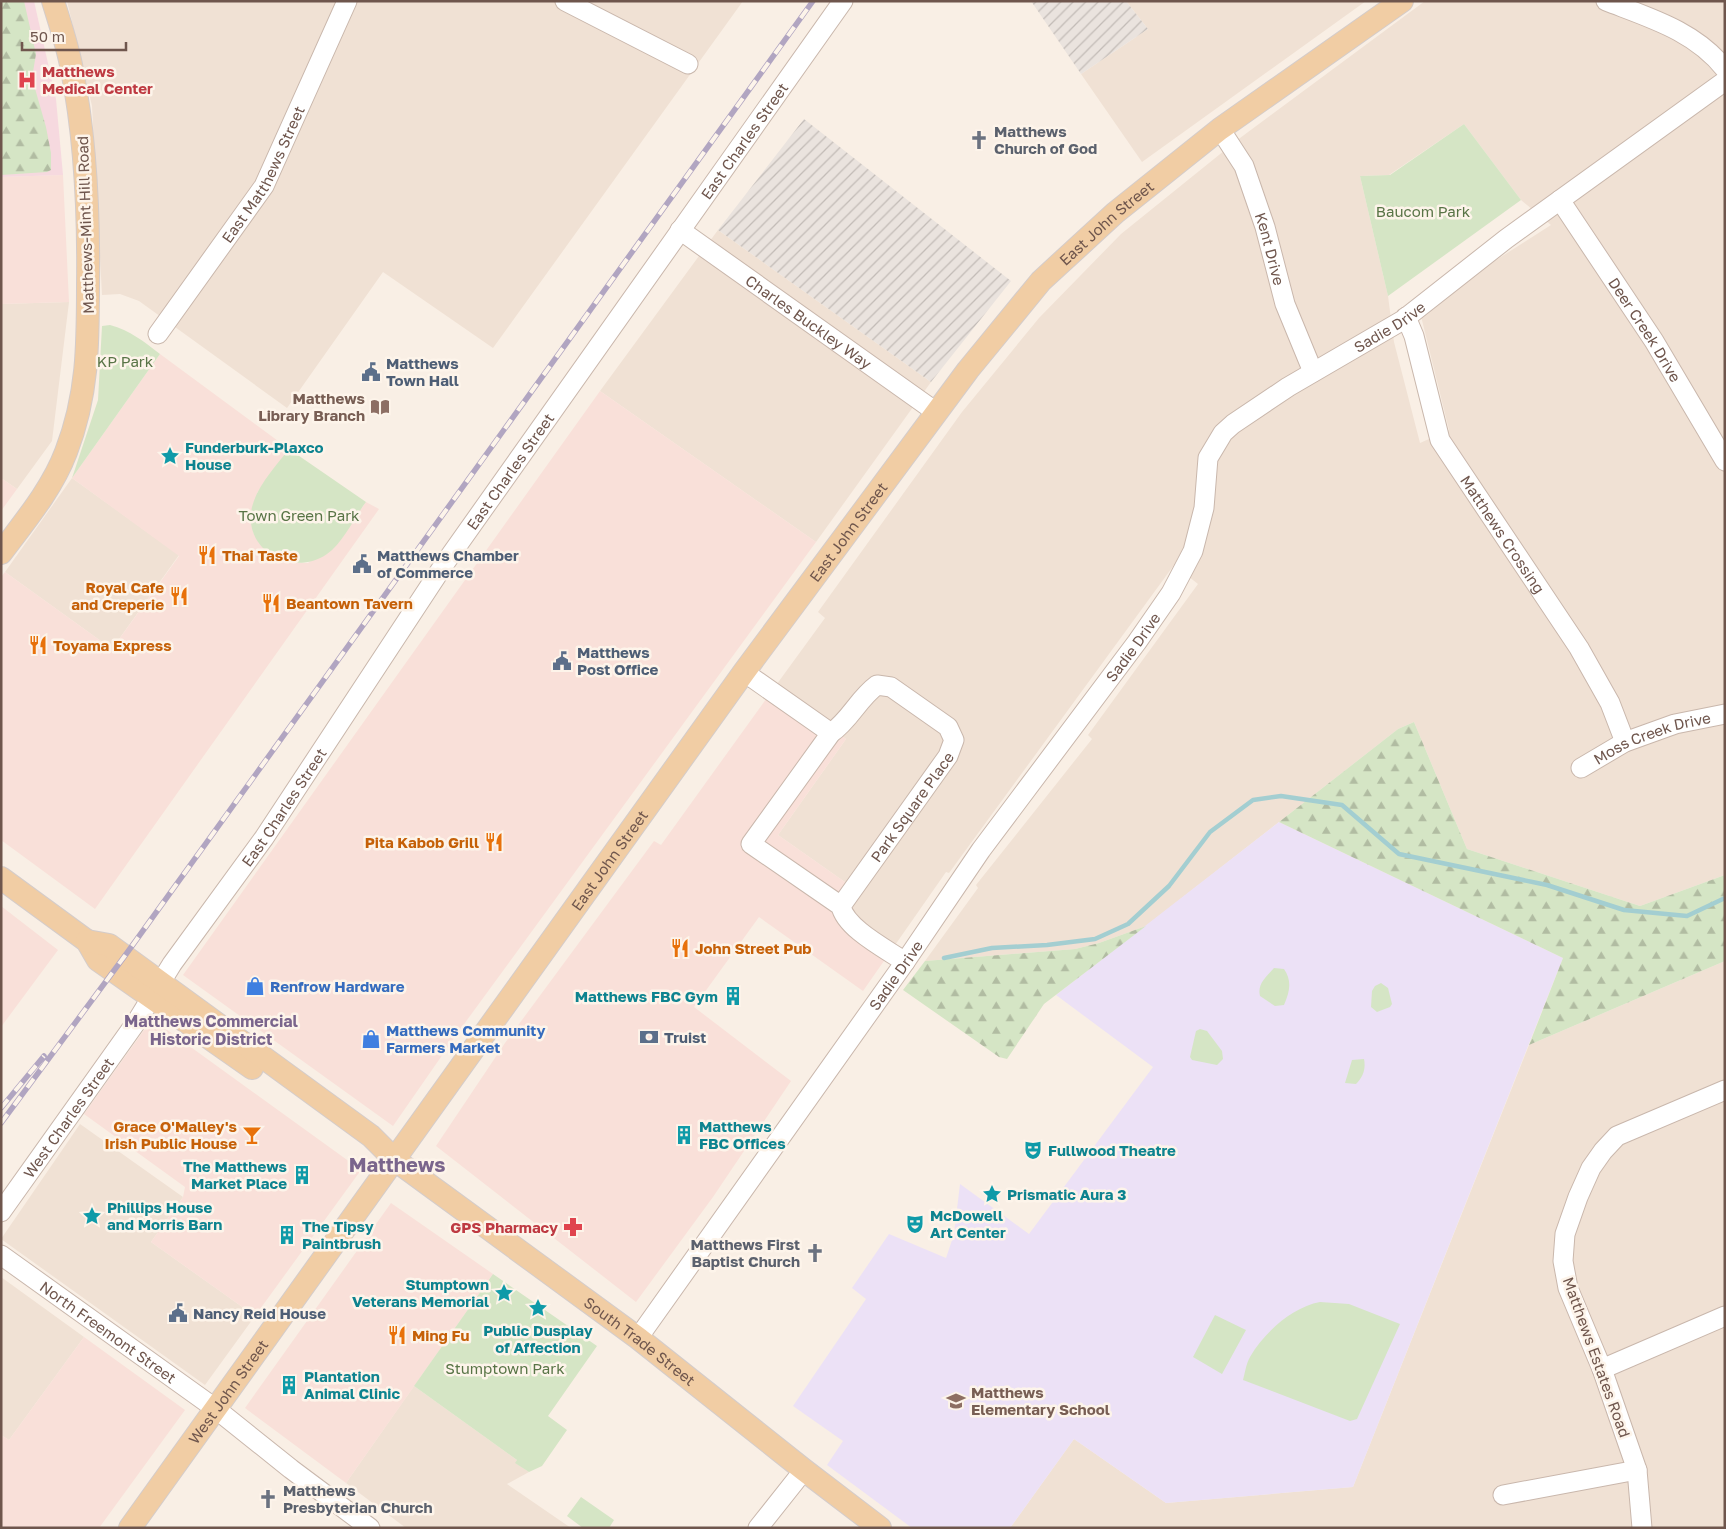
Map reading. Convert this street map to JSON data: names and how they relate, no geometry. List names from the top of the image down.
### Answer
{
  "streets": {
    "main road": [
      "East John Street",
      "Matthews-Mint Hill Road",
      "South Trade Street",
      "West John Street"
    ],
    "street": [
      "East Charles Street",
      "East Matthews Street",
      "Kent Drive",
      "Charles Buckley Way",
      "Sadie Drive",
      "Deer Creek Drive",
      "Matthews Crossing",
      "Moss Creek Drive",
      "Park Square Place",
      "West Charles Street",
      "North Freemont Street",
      "Matthews Estates Road"
    ]
  },
  "crossings": [
    ["East Charles Street", "Charles Buckley Way"],
    ["East Charles Street", "West Charles Street"],
    ["East Charles Street", "South Trade Street"],
    ["East John Street", "Kent Drive"],
    ["East John Street", "Charles Buckley Way"],
    ["East John Street", "South Trade Street"],
    ["East John Street", "West John Street"],
    ["Kent Drive", "Sadie Drive"],
    ["Sadie Drive", "Deer Creek Drive"],
    ["Sadie Drive", "Matthews Crossing"],
    ["Sadie Drive", "Park Square Place"],
    ["Sadie Drive", "South Trade Street"],
    ["Matthews Crossing", "Moss Creek Drive"],
    ["West Charles Street", "South Trade Street"],
    ["North Freemont Street", "West John Street"],
    ["South Trade Street", "West John Street"]
  ],
  "districts": ["Matthews Commercial Historic District", "Matthews"],
  "parks": [
    "Baucom Park",
    "KP Park",
    "Town Green Park",
    "Stumptown Park"
  ],
  "places": {
    "hospital": ["Matthews Medical Center"],
    "church": ["Matthews Church of God", "Matthews First Baptist Church", "Matthews Presbyterian Church"],
    "public building": [
      "Matthews Town Hall",
      "Matthews Chamber of Commerce",
      "Matthews Post Office",
      "Nancy Reid House"
    ],
    "library": ["Matthews Library Branch"],
    "place": [
      "Funderburk-Plaxco House",
      "Prismatic Aura 3",
      "Phillips House and Morris Barn",
      "Stumptown Veterans Memorial",
      "Public Dusplay of Affection"
    ],
    "restaurant": [
      "Thai Taste",
      "Royal Cafe and Creperie",
      "Beantown Tavern",
      "Toyama Express",
      "Pita Kabob Grill",
      "John Street Pub",
      "Ming Fu"
    ],
    "shop": ["Renfrow Hardware", "Matthews Community Farmers Market"],
    "building": [
      "Matthews FBC Gym",
      "Matthews FBC Offices",
      "The Matthews Market Place",
      "The Tipsy Paintbrush",
      "Plantation Animal Clinic"
    ],
    "bank": ["Truist"],
    "bar": ["Grace O'Malley's Irish Public House"],
    "theatre": ["Fullwood Theatre", "McDowell Art Center"],
    "pharmacy": ["GPS Pharmacy"],
    "school or university": ["Matthews Elementary School"]
  },
  "scale_bar": "50 m"
}
